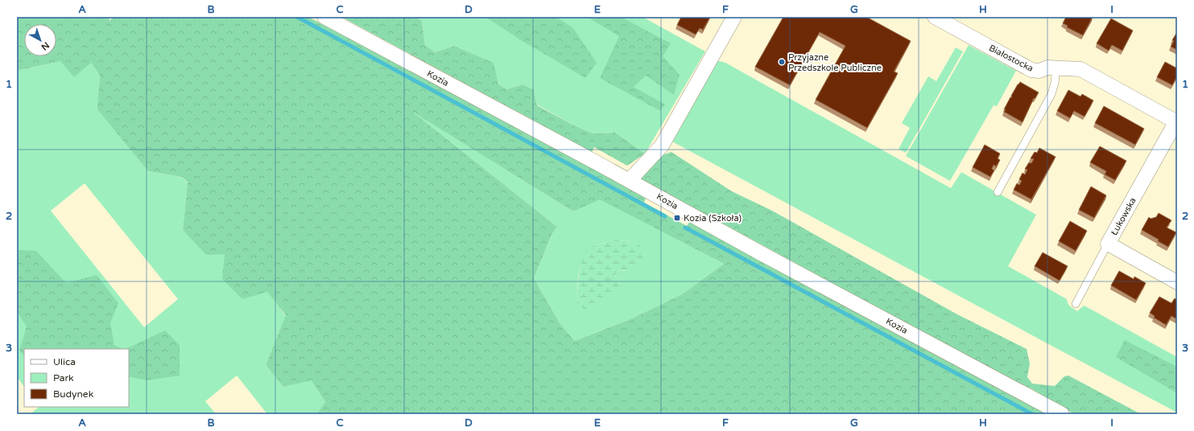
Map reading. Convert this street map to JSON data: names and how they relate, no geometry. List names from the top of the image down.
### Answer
{
  "streets": {
    "street": ["Białostocka", "Kozia", "Łukowska"]
  },
  "crossings": [
    ["Białostocka", "Łukowska"]
  ],
  "places": {
    "other": ["Przyjazne Przedszkole Publiczne"],
    "transit": ["Kozia (Szkoła)"]
  },
  "legend": ["Ulica", "Park", "Budynek"],
  "north": "bottom right",
  "grid": {
    "columns": [
      "A",
      "B",
      "C",
      "D",
      "E",
      "F",
      "G",
      "H",
      "I"
    ],
    "rows": ["1", "2", "3"]
  }
}
